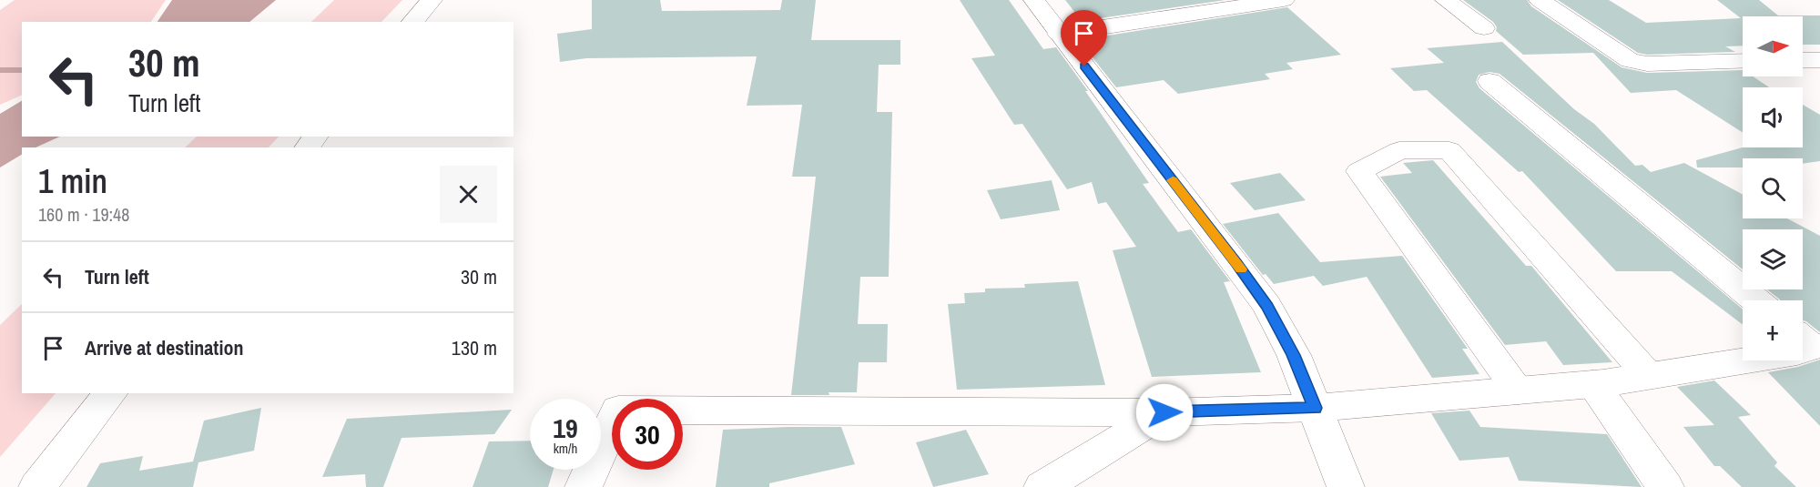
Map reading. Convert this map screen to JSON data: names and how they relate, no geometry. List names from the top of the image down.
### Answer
{
  "north": "right",
  "page": {
    "map_buttons": "+",
    "turn": ["30 m", "Turn left"],
    "heading": ["1 min", "160 m · 19:48"],
    "list": [
      {
        "name": "Turn left",
        "value": "30 m"
      },
      {
        "name": "Arrive at destination",
        "value": "130 m"
      }
    ],
    "speed": "19 km/h",
    "limit": "30"
  }
}
